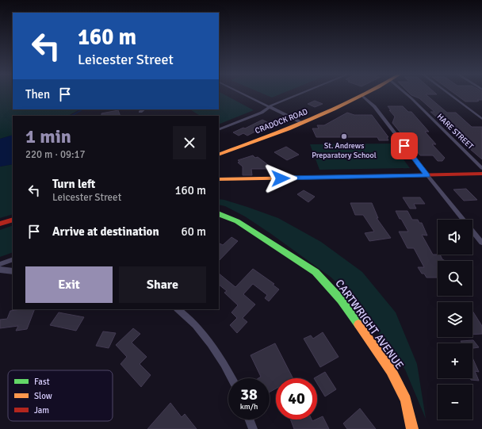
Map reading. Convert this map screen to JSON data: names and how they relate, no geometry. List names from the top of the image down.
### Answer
{
  "streets": {
    "street": ["CRADOCK ROAD", "HARE STREET", "CARTWRIGHT AVENUE"]
  },
  "places": ["St. Andrews Preparatory School"],
  "legend": ["Fast", "Slow", "Jam"],
  "page": {
    "turn": ["160 m", "Leicester Street"],
    "then": "Then",
    "heading": ["1 min", "220 m · 09:17"],
    "list": [
      {
        "name": "Turn left",
        "note": "Leicester Street",
        "value": "160 m"
      },
      {
        "name": "Arrive at destination",
        "value": "60 m"
      }
    ],
    "map_buttons": ["+", "−"],
    "buttons": ["Exit", "Share"],
    "speed": "38 km/h",
    "limit": "40"
  }
}
